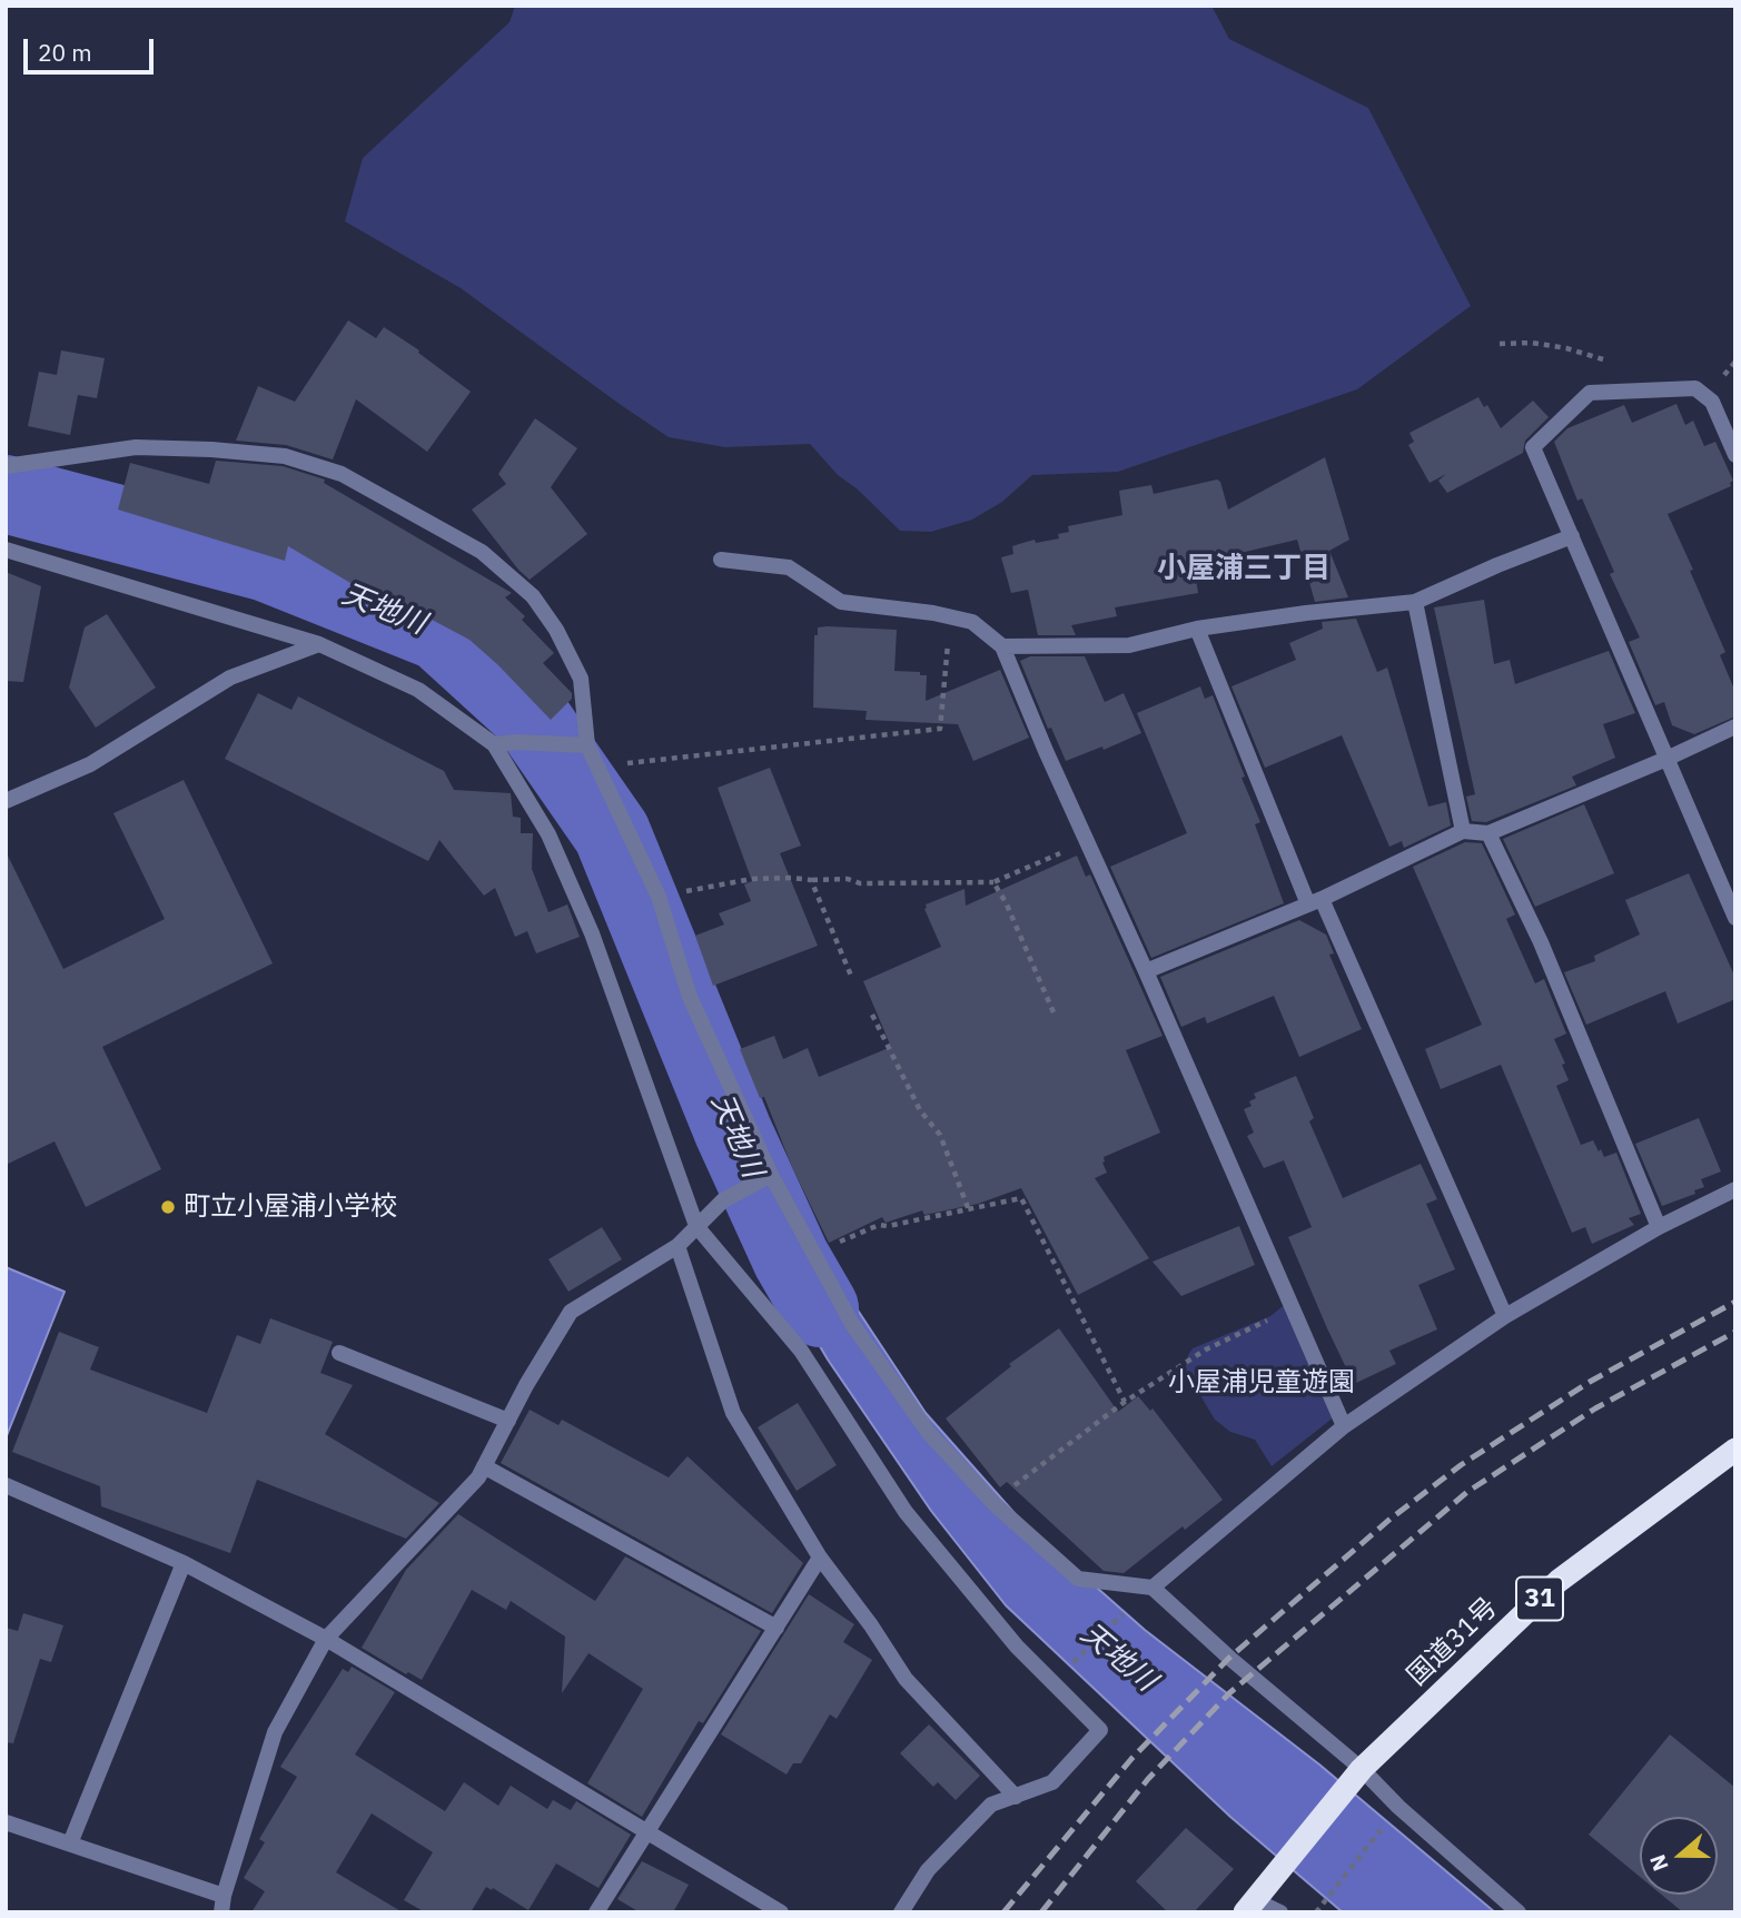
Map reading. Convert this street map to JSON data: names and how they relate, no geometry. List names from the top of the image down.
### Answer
{
  "streets": {
    "highway": ["31", "国道31号"]
  },
  "districts": ["小屋浦三丁目"],
  "water": ["天地川"],
  "parks": ["小屋浦児童遊園"],
  "places": ["町立小屋浦小学校"],
  "scale_bar": "20 m",
  "north": "left"
}
